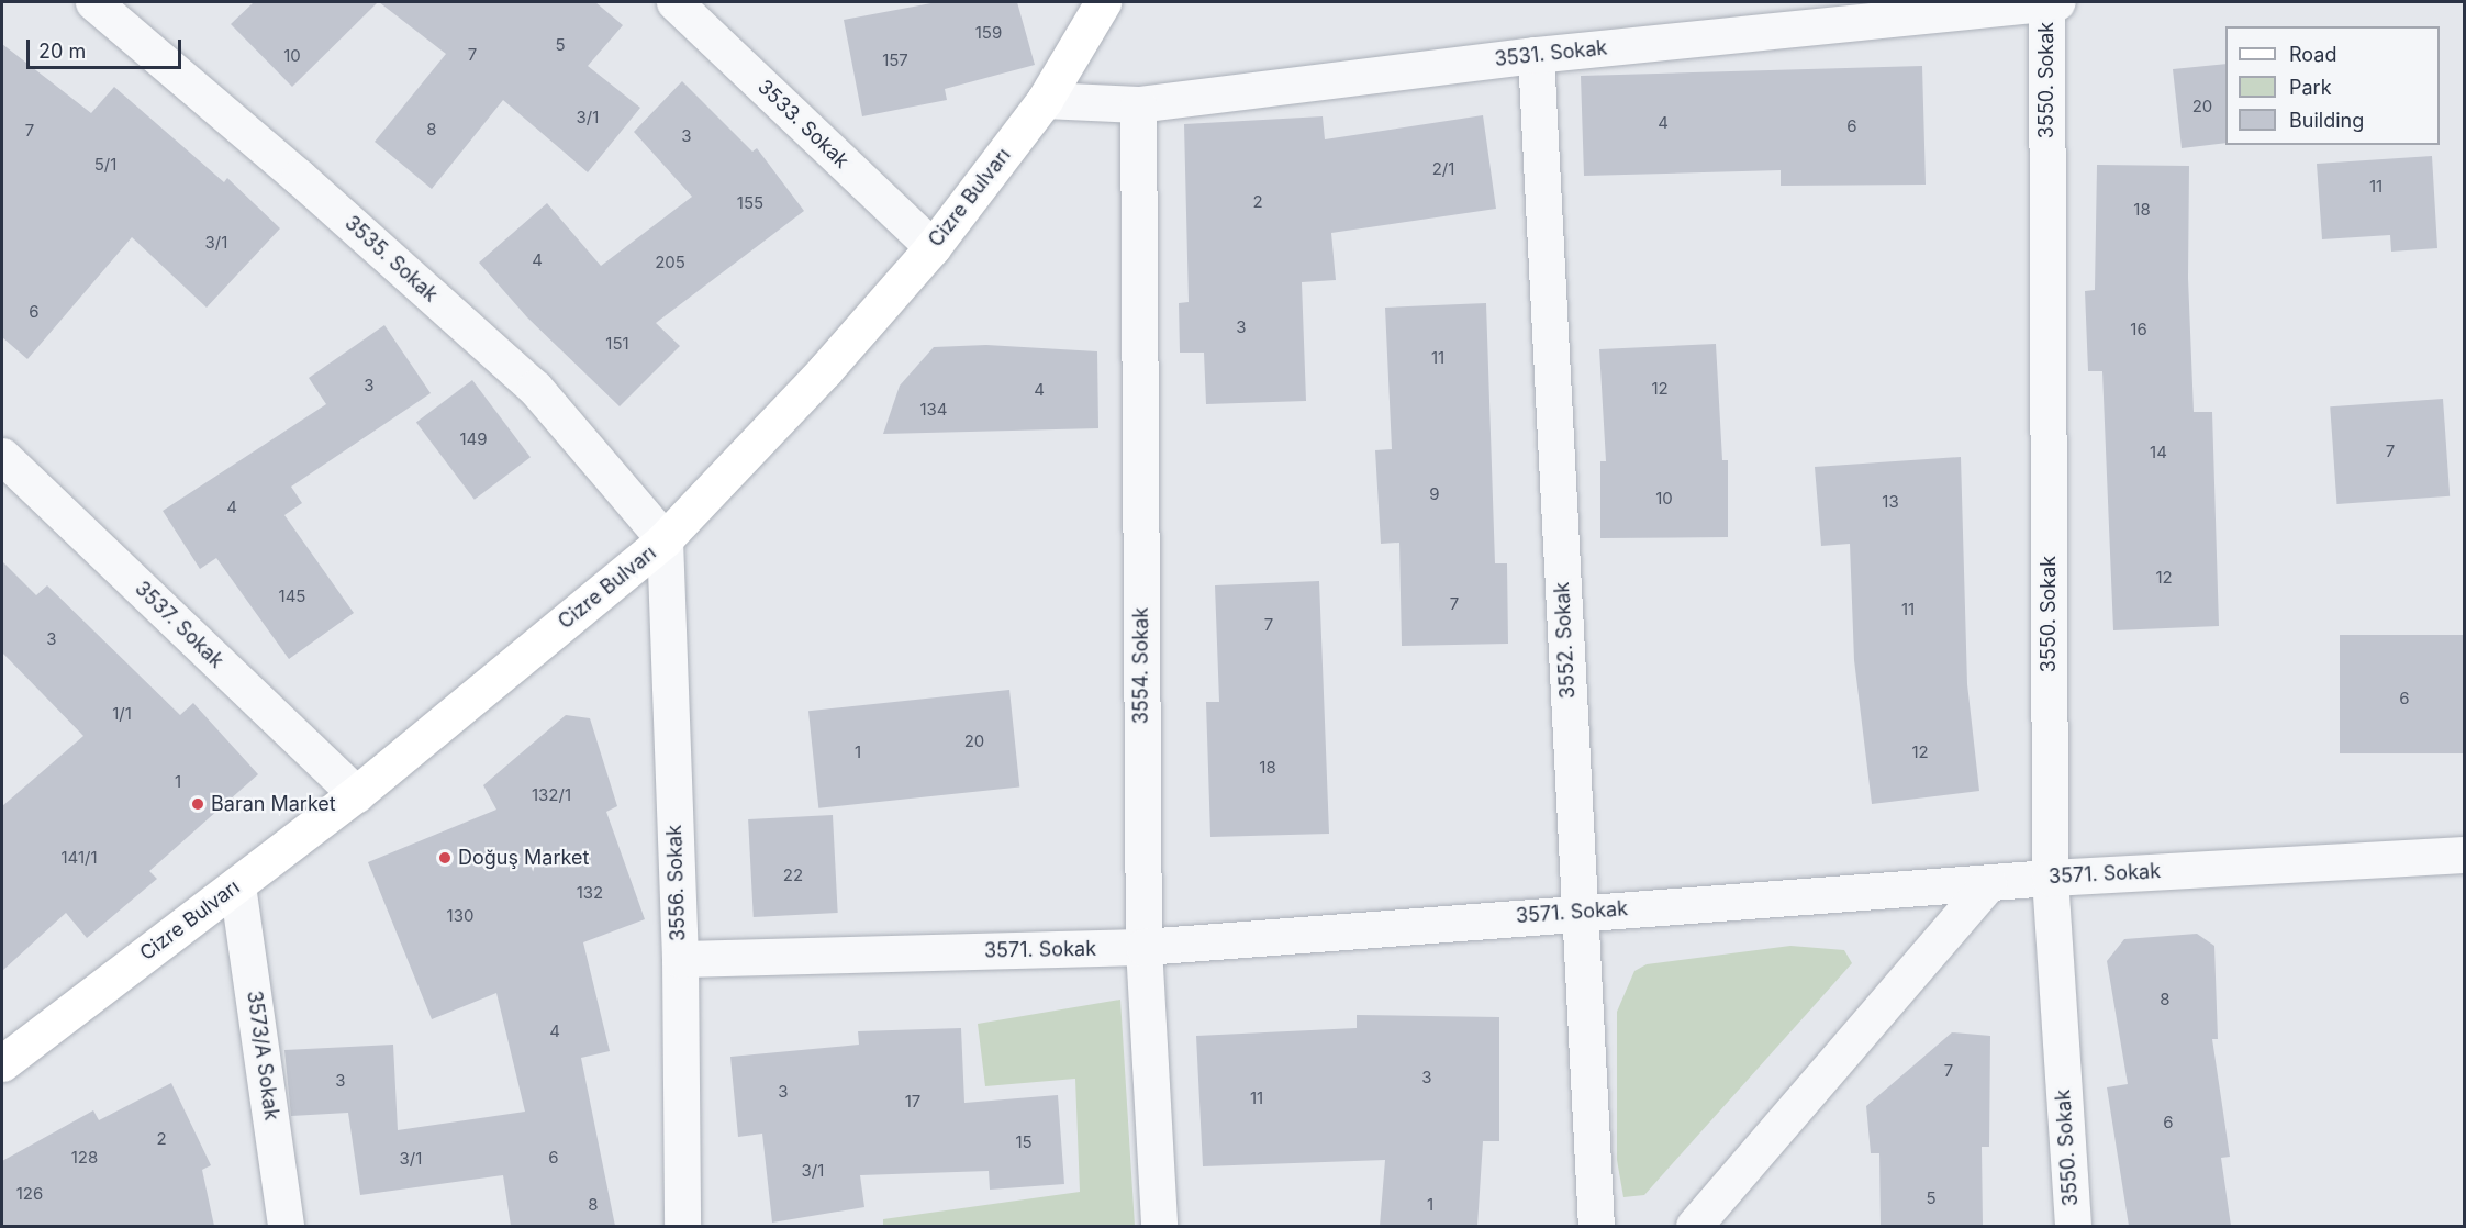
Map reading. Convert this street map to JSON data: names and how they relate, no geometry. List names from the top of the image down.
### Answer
{
  "streets": {
    "main road": ["Cizre Bulvarı"],
    "street": [
      "3531. Sokak",
      "3550. Sokak",
      "3533. Sokak",
      "3535. Sokak",
      "3537. Sokak",
      "3552. Sokak",
      "3554. Sokak",
      "3571. Sokak",
      "3556. Sokak",
      "3573/A Sokak"
    ]
  },
  "crossings": [
    ["3531. Sokak", "3550. Sokak"],
    ["3531. Sokak", "Cizre Bulvarı"],
    ["3531. Sokak", "3552. Sokak"],
    ["3531. Sokak", "3554. Sokak"],
    ["3550. Sokak", "3571. Sokak"],
    ["3533. Sokak", "Cizre Bulvarı"],
    ["Cizre Bulvarı", "3535. Sokak"],
    ["Cizre Bulvarı", "3537. Sokak"],
    ["Cizre Bulvarı", "3556. Sokak"],
    ["Cizre Bulvarı", "3573/A Sokak"],
    ["3535. Sokak", "3556. Sokak"],
    ["3552. Sokak", "3571. Sokak"],
    ["3554. Sokak", "3571. Sokak"],
    ["3571. Sokak", "3556. Sokak"]
  ],
  "places": ["Baran Market", "Doğuş Market"],
  "house_numbers": [
    "159",
    "5",
    "7",
    "10",
    "157",
    "20",
    "3/1",
    "4",
    "6",
    "8",
    "7",
    "3",
    "5/1",
    "2/1",
    "11",
    "2",
    "155",
    "18",
    "3/1",
    "4",
    "205",
    "6",
    "3",
    "16",
    "151",
    "11",
    "3",
    "12",
    "4",
    "134",
    "149",
    "7",
    "14",
    "9",
    "10",
    "13",
    "4",
    "12",
    "145",
    "7",
    "11",
    "7",
    "3",
    "6",
    "1/1",
    "20",
    "1",
    "12",
    "18",
    "1",
    "132/1",
    "141/1",
    "22",
    "132",
    "130",
    "8",
    "4",
    "7",
    "3",
    "3",
    "3",
    "11",
    "17",
    "6",
    "2",
    "15",
    "128",
    "6",
    "3/1",
    "3/1",
    "126",
    "5",
    "8",
    "1"
  ],
  "legend": ["Road", "Park", "Building"],
  "scale_bar": "20 m"
}
